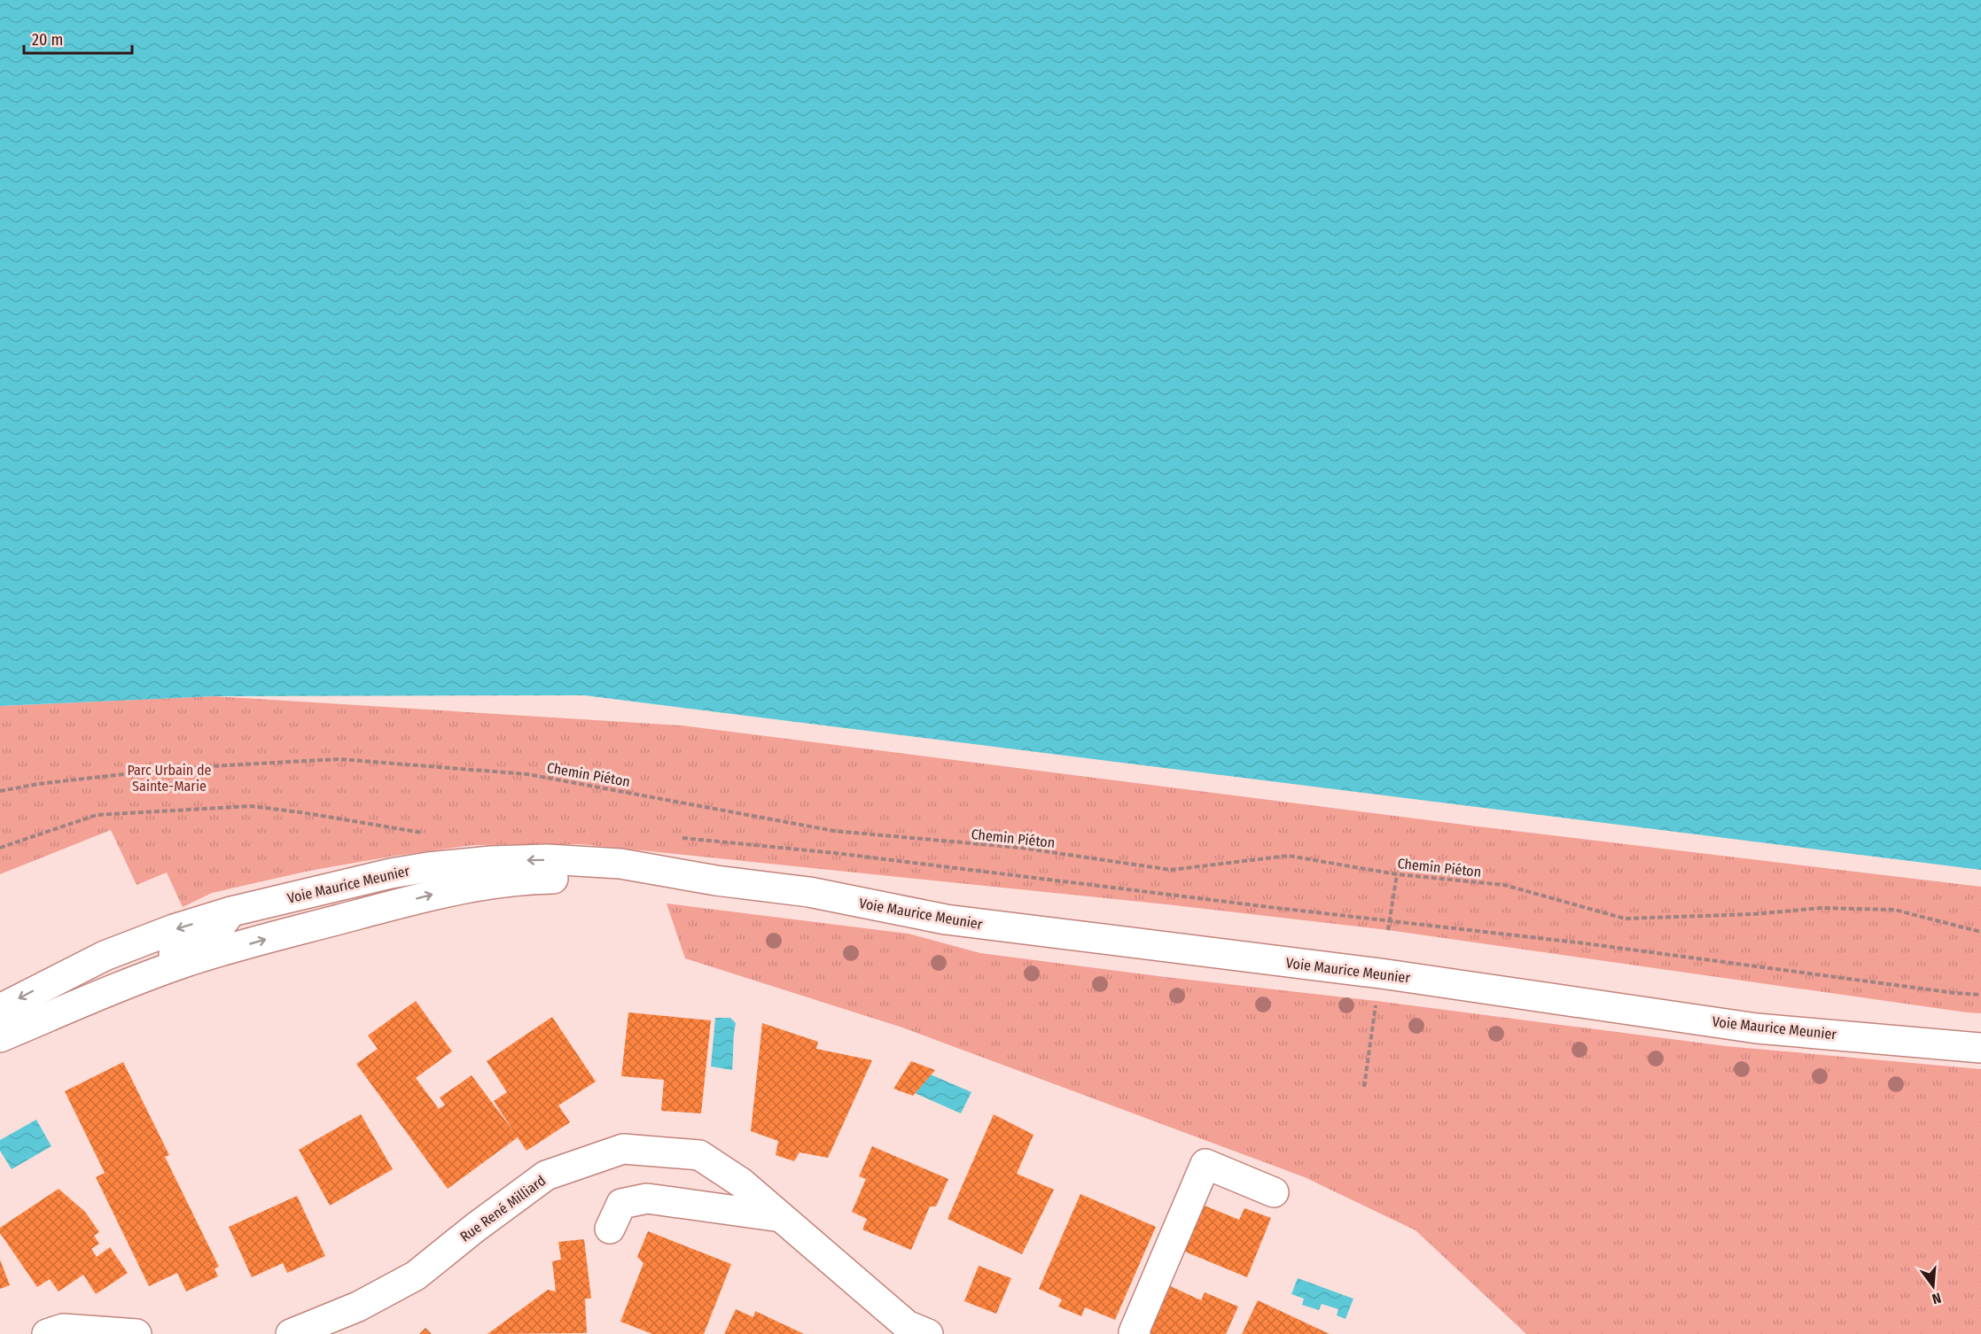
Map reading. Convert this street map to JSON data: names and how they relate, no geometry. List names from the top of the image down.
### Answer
{
  "streets": {
    "main road": ["Voie Maurice Meunier", "Rue René Milliard"],
    "path": ["Chemin Piéton"]
  },
  "parks": ["Parc Urbain de Sainte-Marie"],
  "scale_bar": "20 m",
  "north": "bottom"
}
